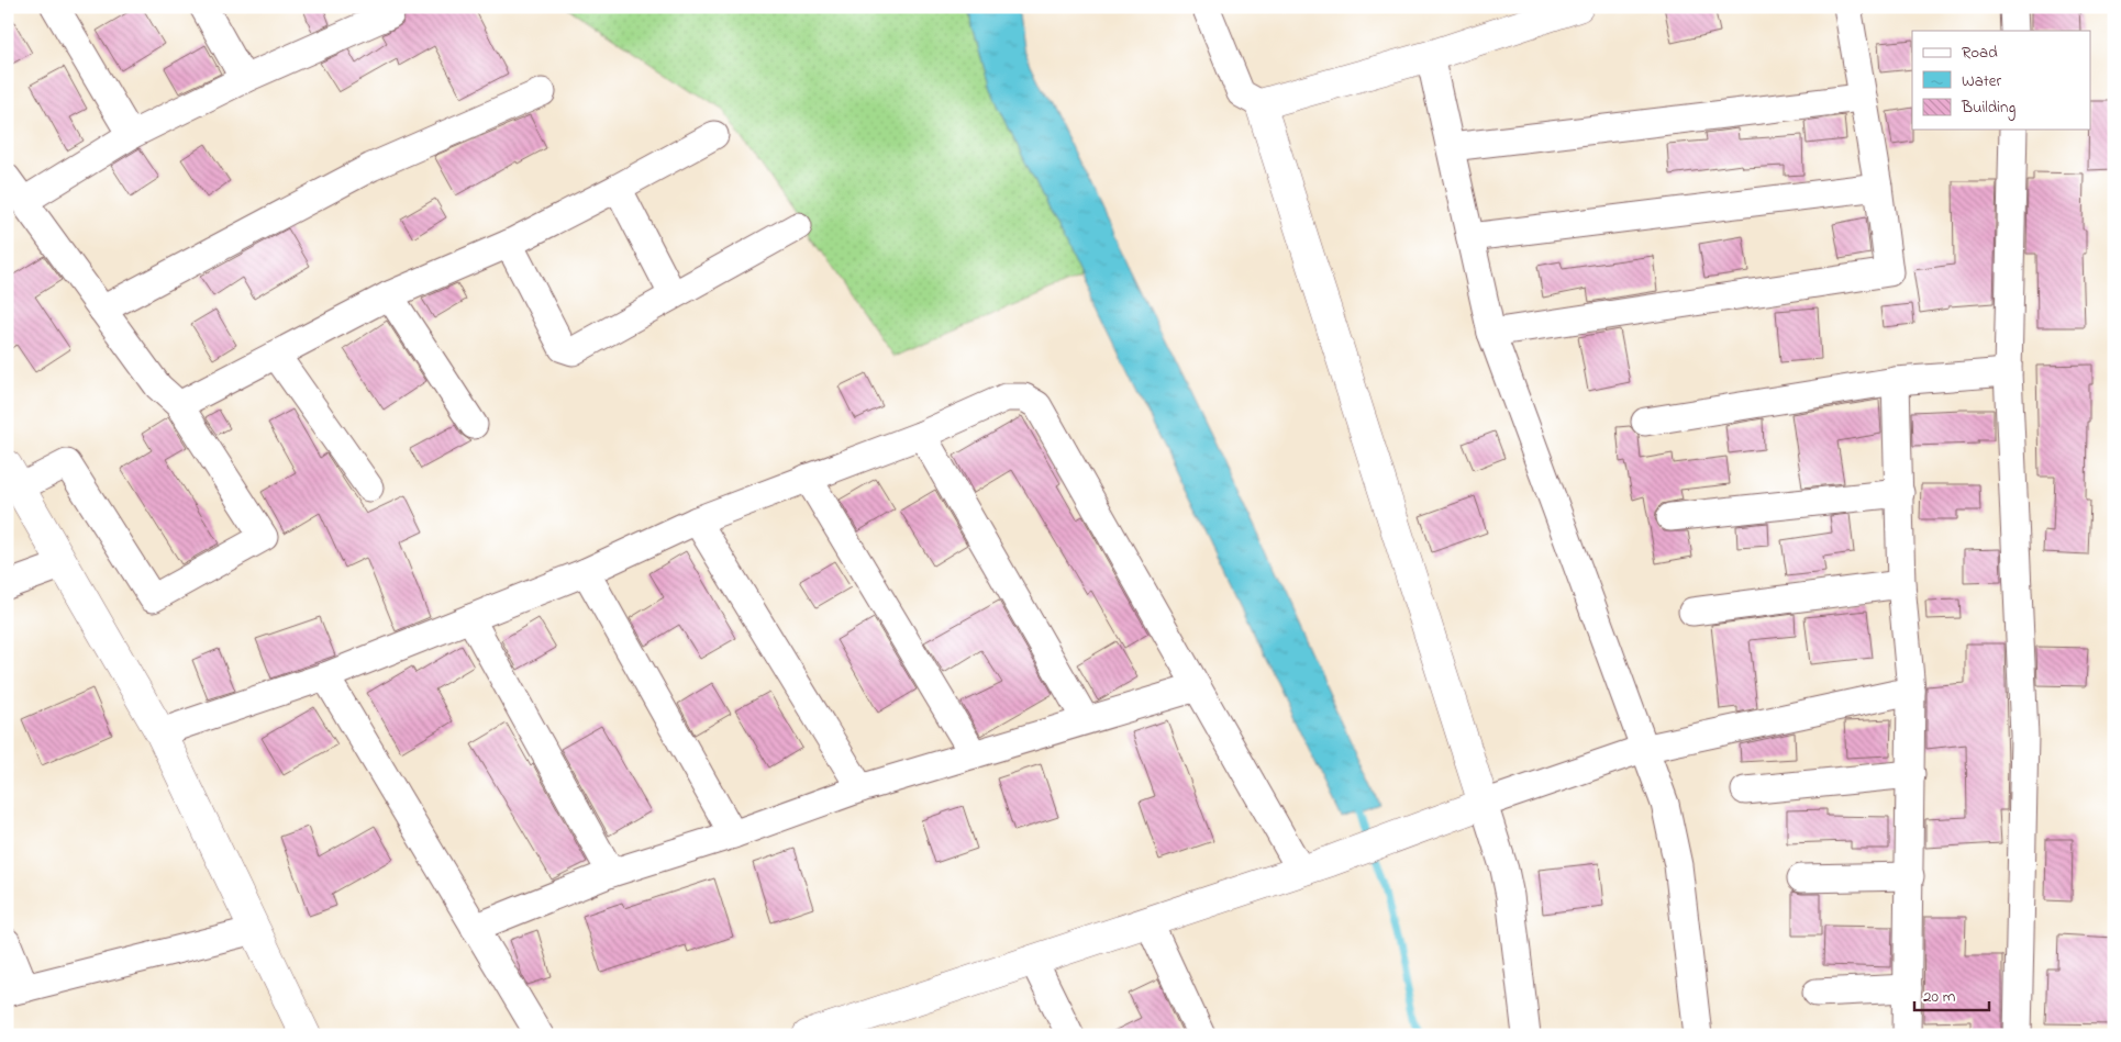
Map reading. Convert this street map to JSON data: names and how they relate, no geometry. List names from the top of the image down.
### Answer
{
  "legend": ["Road", "Water", "Building"],
  "scale_bar": "20 m"
}
